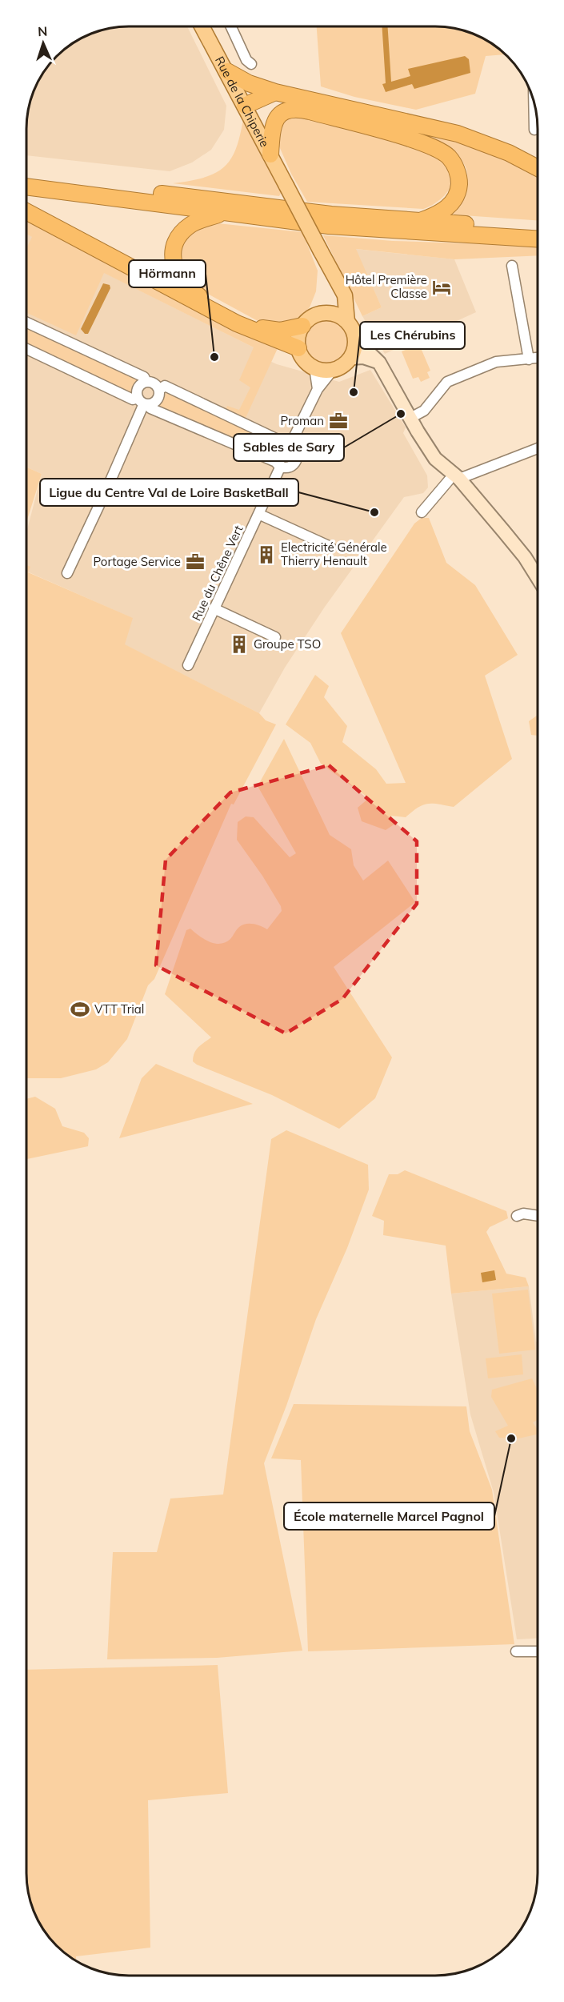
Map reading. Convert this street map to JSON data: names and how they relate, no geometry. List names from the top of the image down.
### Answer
{
  "streets": {
    "main road": ["Rue de la Chiperie"],
    "street": ["Rue du Chêne Vert"]
  },
  "places": {
    "hotel": ["Hôtel Première Classe"],
    "other": [
      "Hörmann",
      "Les Chérubins",
      "Sables de Sary",
      "Ligue du Centre Val de Loire BasketBall",
      "École maternelle Marcel Pagnol"
    ],
    "office": ["Proman", "Portage Service"],
    "building": ["Electricité Générale Thierry Henault", "Groupe TSO"],
    "sports": ["VTT Trial"]
  },
  "north": "top"
}
